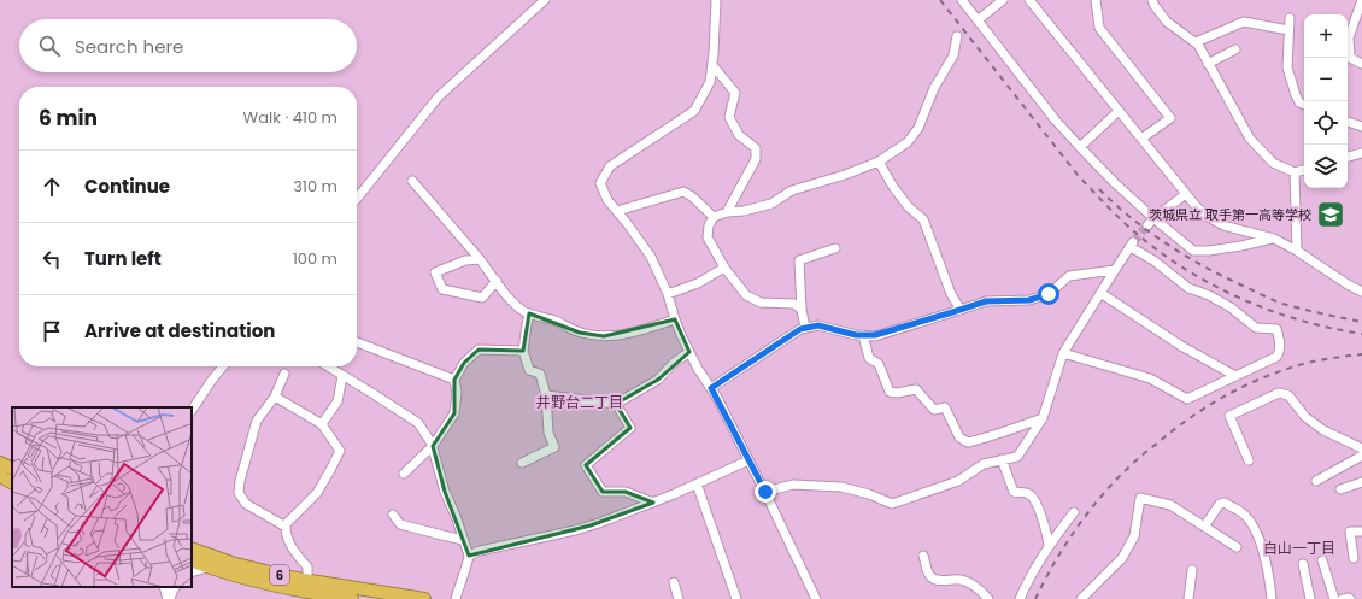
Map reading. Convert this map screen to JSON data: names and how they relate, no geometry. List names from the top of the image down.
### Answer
{
  "streets": {
    "highway": ["6"]
  },
  "districts": ["井野台二丁目", "白山一丁目"],
  "places": {
    "school or university": ["茨城県立 取手第一高等学校"]
  },
  "page": {
    "map_buttons": ["+", "−"],
    "search": "Search here",
    "heading": ["6 min", "Walk · 410 m"],
    "list": [
      ["Continue", "310 m"],
      ["Turn left", "100 m"],
      "Arrive at destination"
    ]
  }
}
